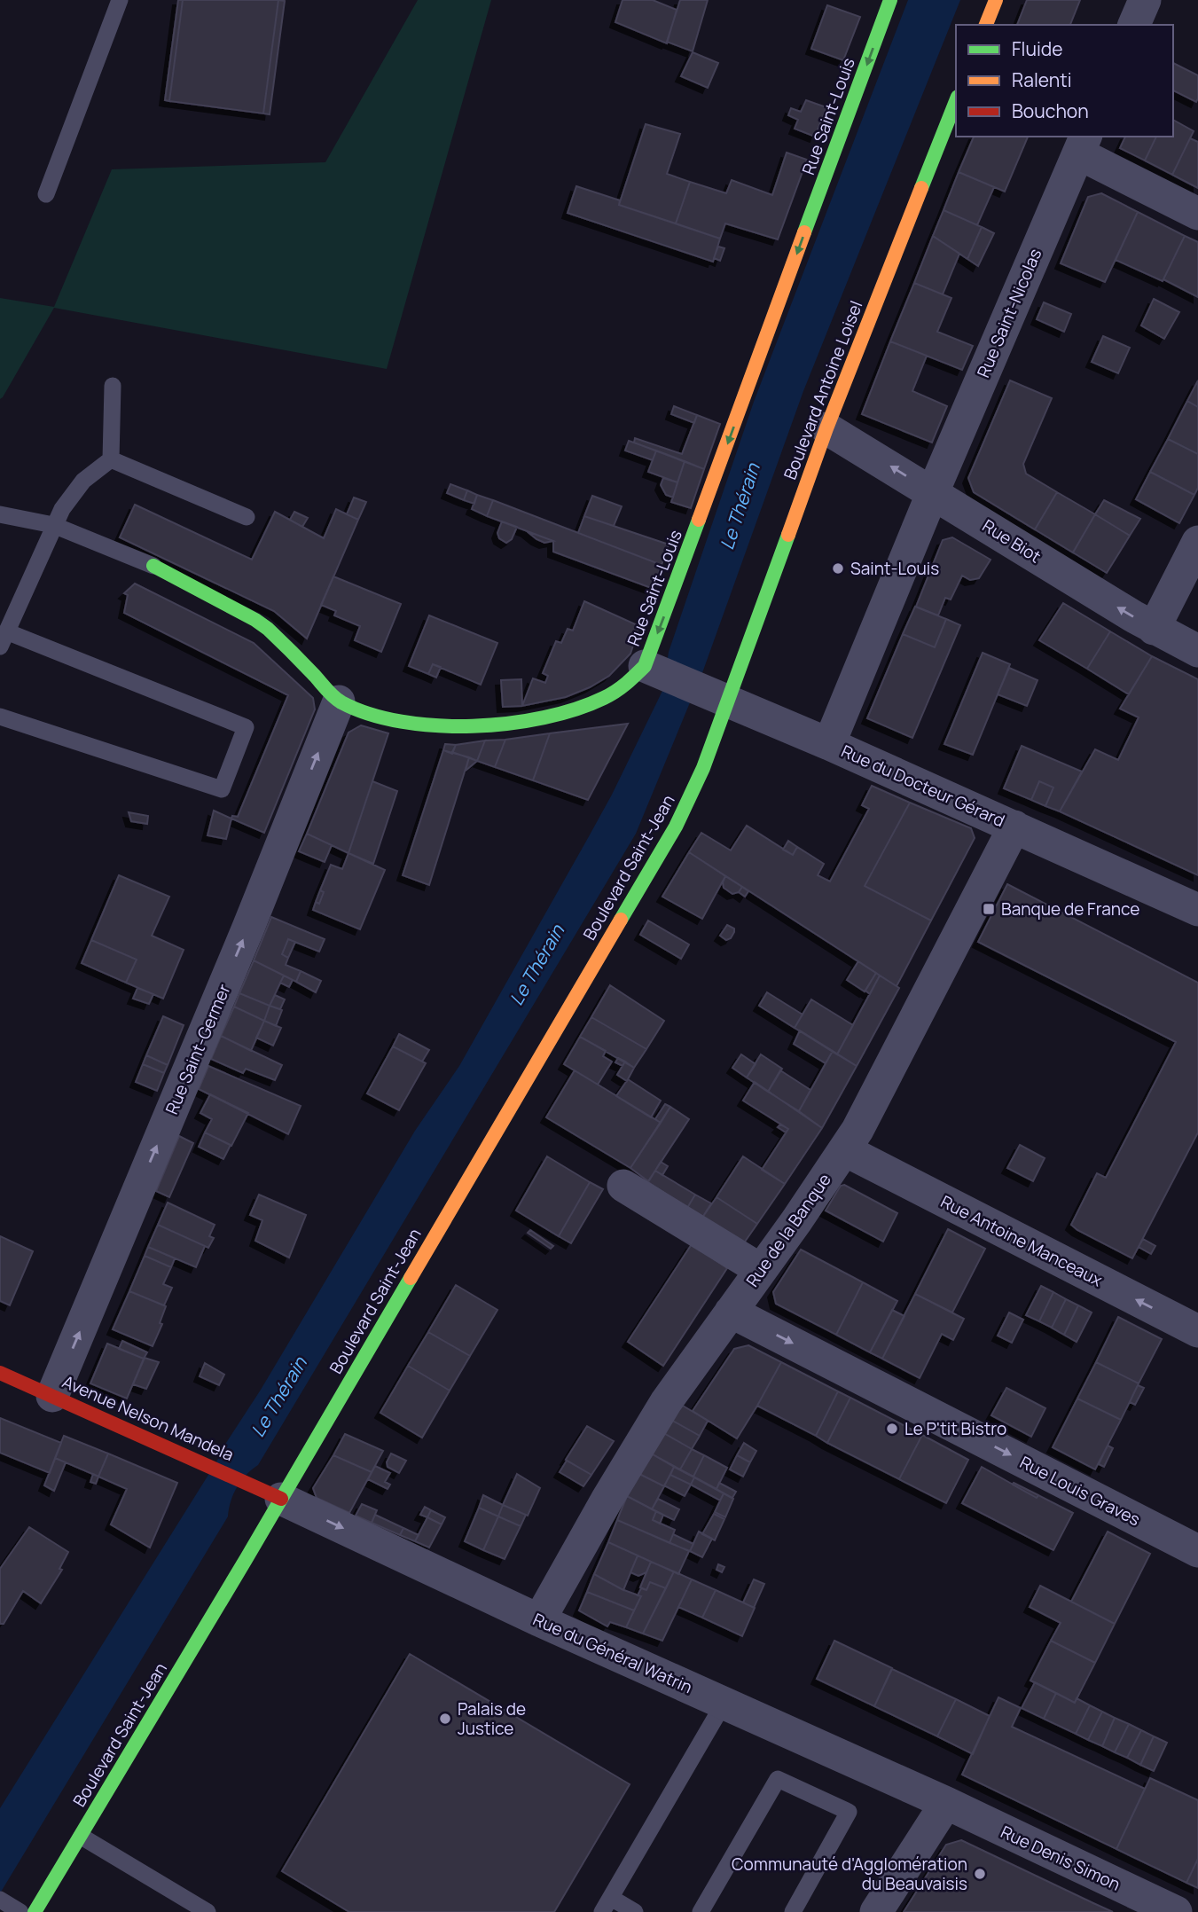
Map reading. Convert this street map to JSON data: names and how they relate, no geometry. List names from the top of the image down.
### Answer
{
  "streets": {
    "main road": [
      "Rue Saint-Louis",
      "Boulevard Antoine Loisel",
      "Boulevard Saint-Jean",
      "Avenue Nelson Mandela"
    ],
    "street": [
      "Rue Saint-Nicolas",
      "Rue Biot",
      "Rue du Docteur Gérard",
      "Rue Saint-Germer",
      "Rue de la Banque",
      "Rue Antoine Manceaux",
      "Rue Louis Graves",
      "Rue du Général Watrin",
      "Rue Denis Simon"
    ]
  },
  "crossings": [
    ["Rue Saint-Louis", "Rue du Docteur Gérard"],
    ["Rue Saint-Louis", "Rue Saint-Germer"],
    ["Rue Saint-Nicolas", "Rue Biot"],
    ["Rue Saint-Nicolas", "Rue du Docteur Gérard"],
    ["Boulevard Antoine Loisel", "Rue Biot"],
    ["Boulevard Antoine Loisel", "Rue du Docteur Gérard"],
    ["Boulevard Antoine Loisel", "Boulevard Saint-Jean"],
    ["Rue du Docteur Gérard", "Boulevard Saint-Jean"],
    ["Rue du Docteur Gérard", "Rue de la Banque"],
    ["Boulevard Saint-Jean", "Avenue Nelson Mandela"],
    ["Boulevard Saint-Jean", "Rue du Général Watrin"],
    ["Rue Saint-Germer", "Avenue Nelson Mandela"],
    ["Rue de la Banque", "Rue Antoine Manceaux"],
    ["Rue de la Banque", "Rue Louis Graves"],
    ["Rue de la Banque", "Rue du Général Watrin"],
    ["Avenue Nelson Mandela", "Rue du Général Watrin"],
    ["Rue du Général Watrin", "Rue Denis Simon"]
  ],
  "one_way": [
    "Rue Saint-Louis",
    "Rue Biot",
    "Rue Saint-Germer",
    "Rue Antoine Manceaux",
    "Rue Louis Graves",
    "Rue du Général Watrin"
  ],
  "water": ["Le Thérain"],
  "places": {
    "other": [
      "Saint-Louis",
      "Le P'tit Bistro",
      "Palais de Justice",
      "Communauté d'Agglomération du Beauvaisis"
    ],
    "transit": ["Banque de France"]
  },
  "legend": ["Fluide", "Ralenti", "Bouchon"]
}
